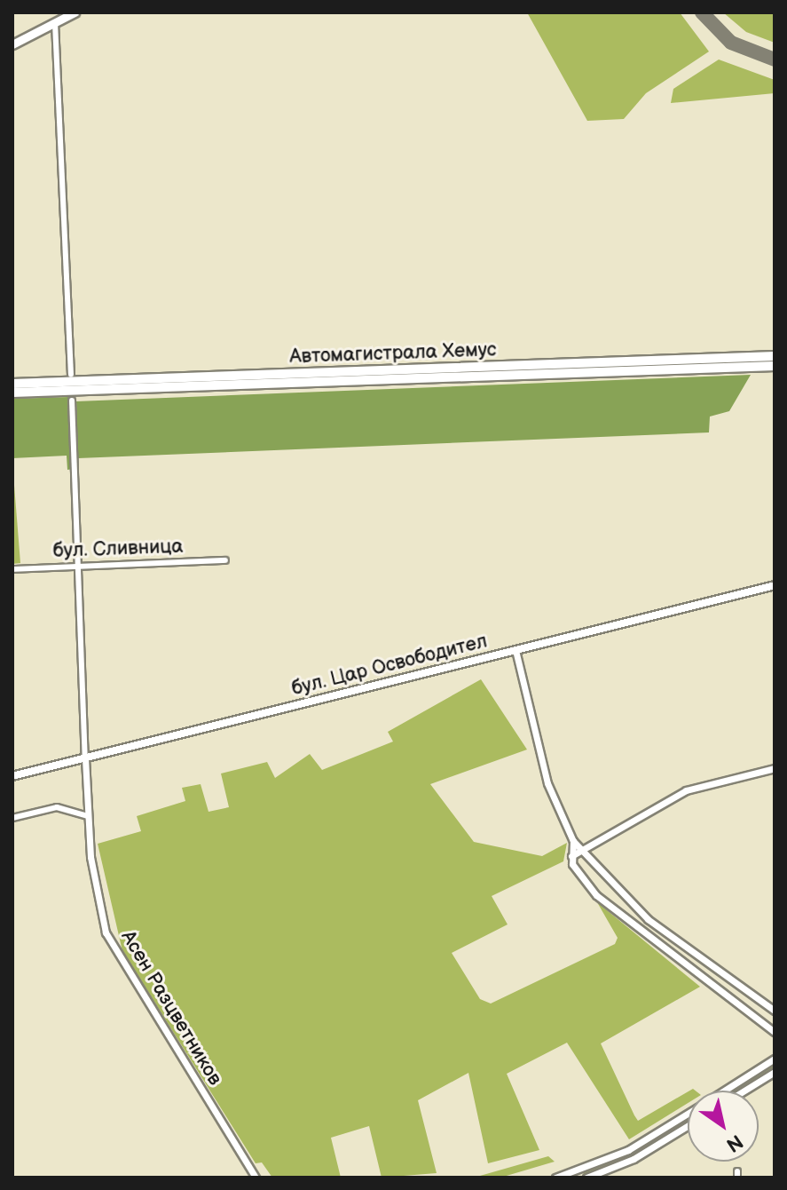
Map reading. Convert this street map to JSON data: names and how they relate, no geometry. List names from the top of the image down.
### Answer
{
  "streets": {
    "highway": ["Автомагистрала Хемус"],
    "main road": ["бул. Цар Освободител"],
    "street": ["бул. Сливница", "Асен Разцветников"]
  },
  "crossings": [
    ["бул. Цар Освободител", "Асен Разцветников"]
  ],
  "north": "bottom right"
}
